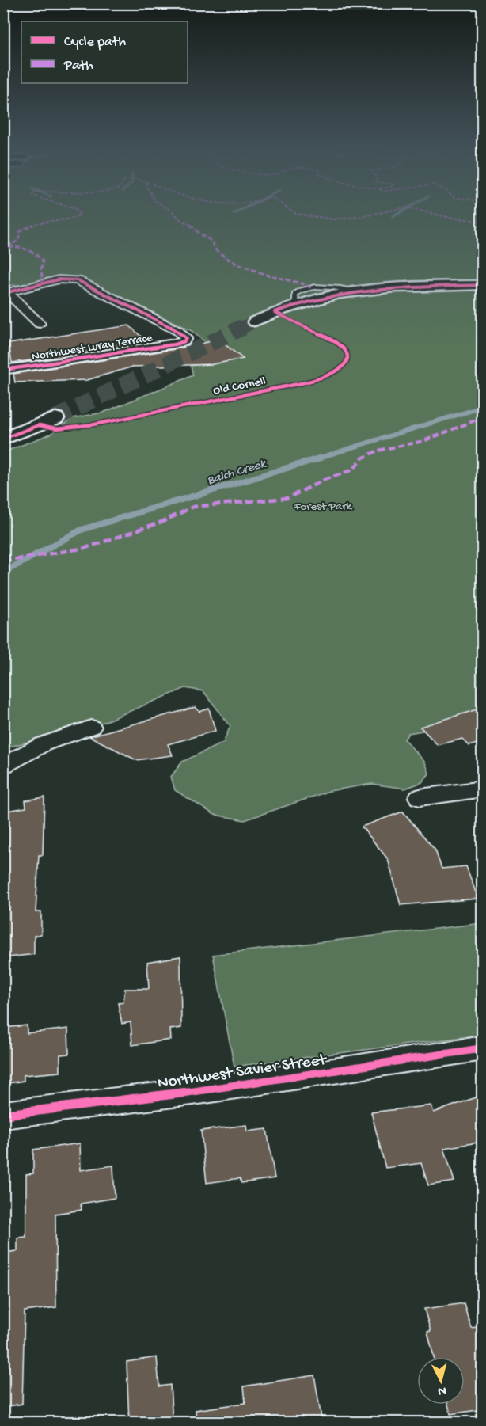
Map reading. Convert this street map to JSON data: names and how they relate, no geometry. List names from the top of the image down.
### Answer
{
  "streets": {
    "street": ["Northwest Luray Terrace", "Northwest Savier Street"],
    "cycle path": ["Old Cornell"]
  },
  "water": ["Balch Creek"],
  "parks": ["Forest Park"],
  "legend": ["Cycle path", "Path"],
  "north": "bottom"
}
